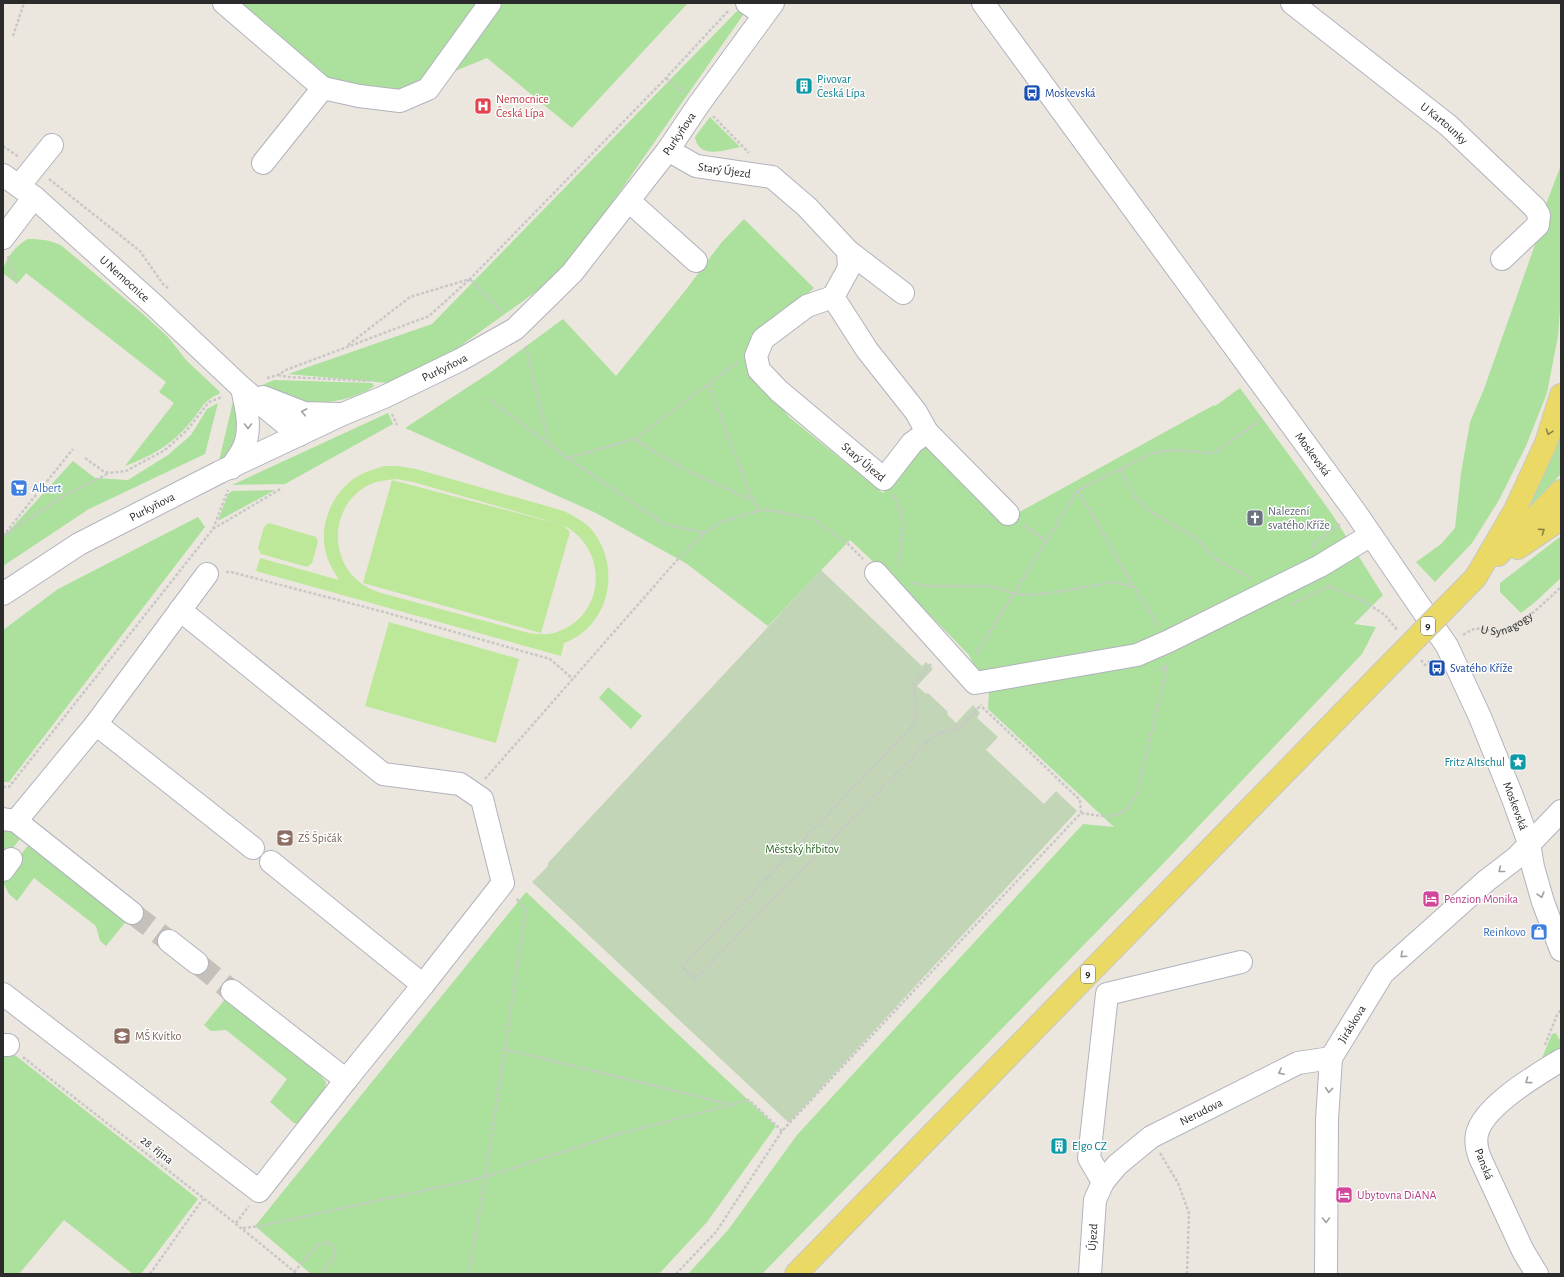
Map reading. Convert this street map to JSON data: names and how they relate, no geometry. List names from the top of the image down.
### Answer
{
  "streets": {
    "main road": ["9"],
    "street": [
      "U Kartounky",
      "Purkyňova",
      "Starý Újezd",
      "U Nemocnice",
      "Moskevská",
      "Jiráskova",
      "Nerudova",
      "Panská",
      "Újezd"
    ],
    "path": ["U Synagogy", "28. října"]
  },
  "crossings": [
    ["Purkyňova", "Starý Újezd"],
    ["Purkyňova", "U Nemocnice"],
    ["Moskevská", "U Synagogy"],
    ["Moskevská", "Jiráskova"],
    ["Jiráskova", "Nerudova"],
    ["Nerudova", "Újezd"]
  ],
  "one_way": ["Jiráskova", "Nerudova", "Panská"],
  "parks": ["Městský hřbitov"],
  "places": {
    "building": ["Pivovar Česká Lípa", "Elgo CZ"],
    "bus stop": ["Moskevská", "Svatého Kříže"],
    "hospital": ["Nemocnice Česká Lípa"],
    "supermarket": ["Albert"],
    "church": ["Nalezení svatého Kříže"],
    "place": ["Fritz Altschul"],
    "school or university": ["ZŠ Špičák", "MŠ Kvítko"],
    "hotel": ["Penzion Monika", "Ubytovna DiANA"],
    "shop": ["Reinkovo"]
  }
}
